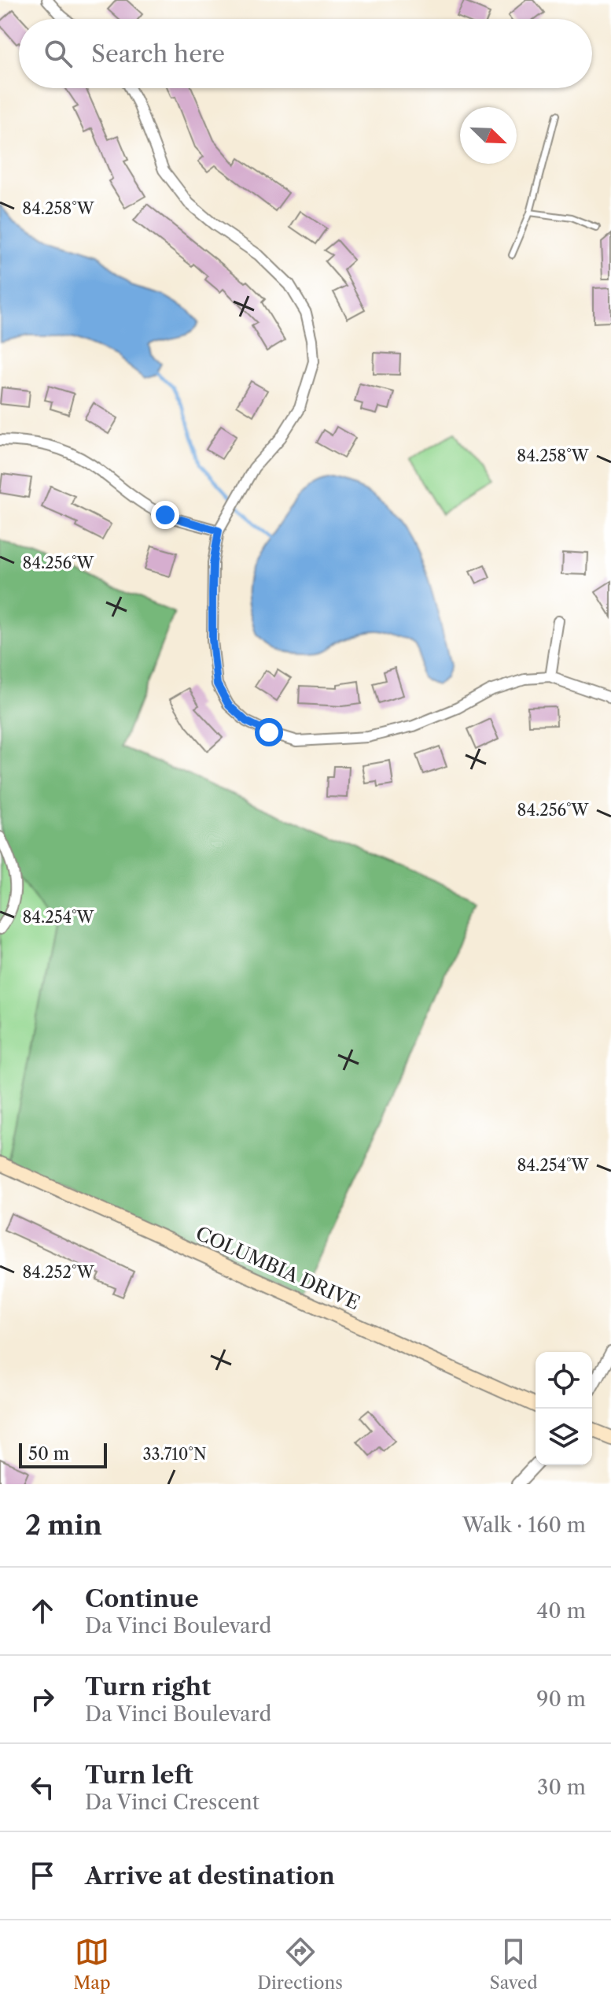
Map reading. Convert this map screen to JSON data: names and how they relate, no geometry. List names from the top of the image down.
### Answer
{
  "streets": {
    "main road": ["COLUMBIA DRIVE"]
  },
  "scale_bar": "50 m",
  "north": "bottom right",
  "page": {
    "search": "Search here",
    "scale": "50 m",
    "heading": ["2 min", "Walk · 160 m"],
    "list": [
      ["Continue", "Da Vinci Boulevard", "40 m"],
      ["Turn right", "Da Vinci Boulevard", "90 m"],
      ["Turn left", "Da Vinci Crescent", "30 m"],
      "Arrive at destination"
    ],
    "nav": ["Map", "Directions", "Saved"]
  },
  "coordinates": [
    "84.258°W",
    "84.256°W",
    "84.254°W",
    "84.252°W",
    "33.710°N"
  ]
}
